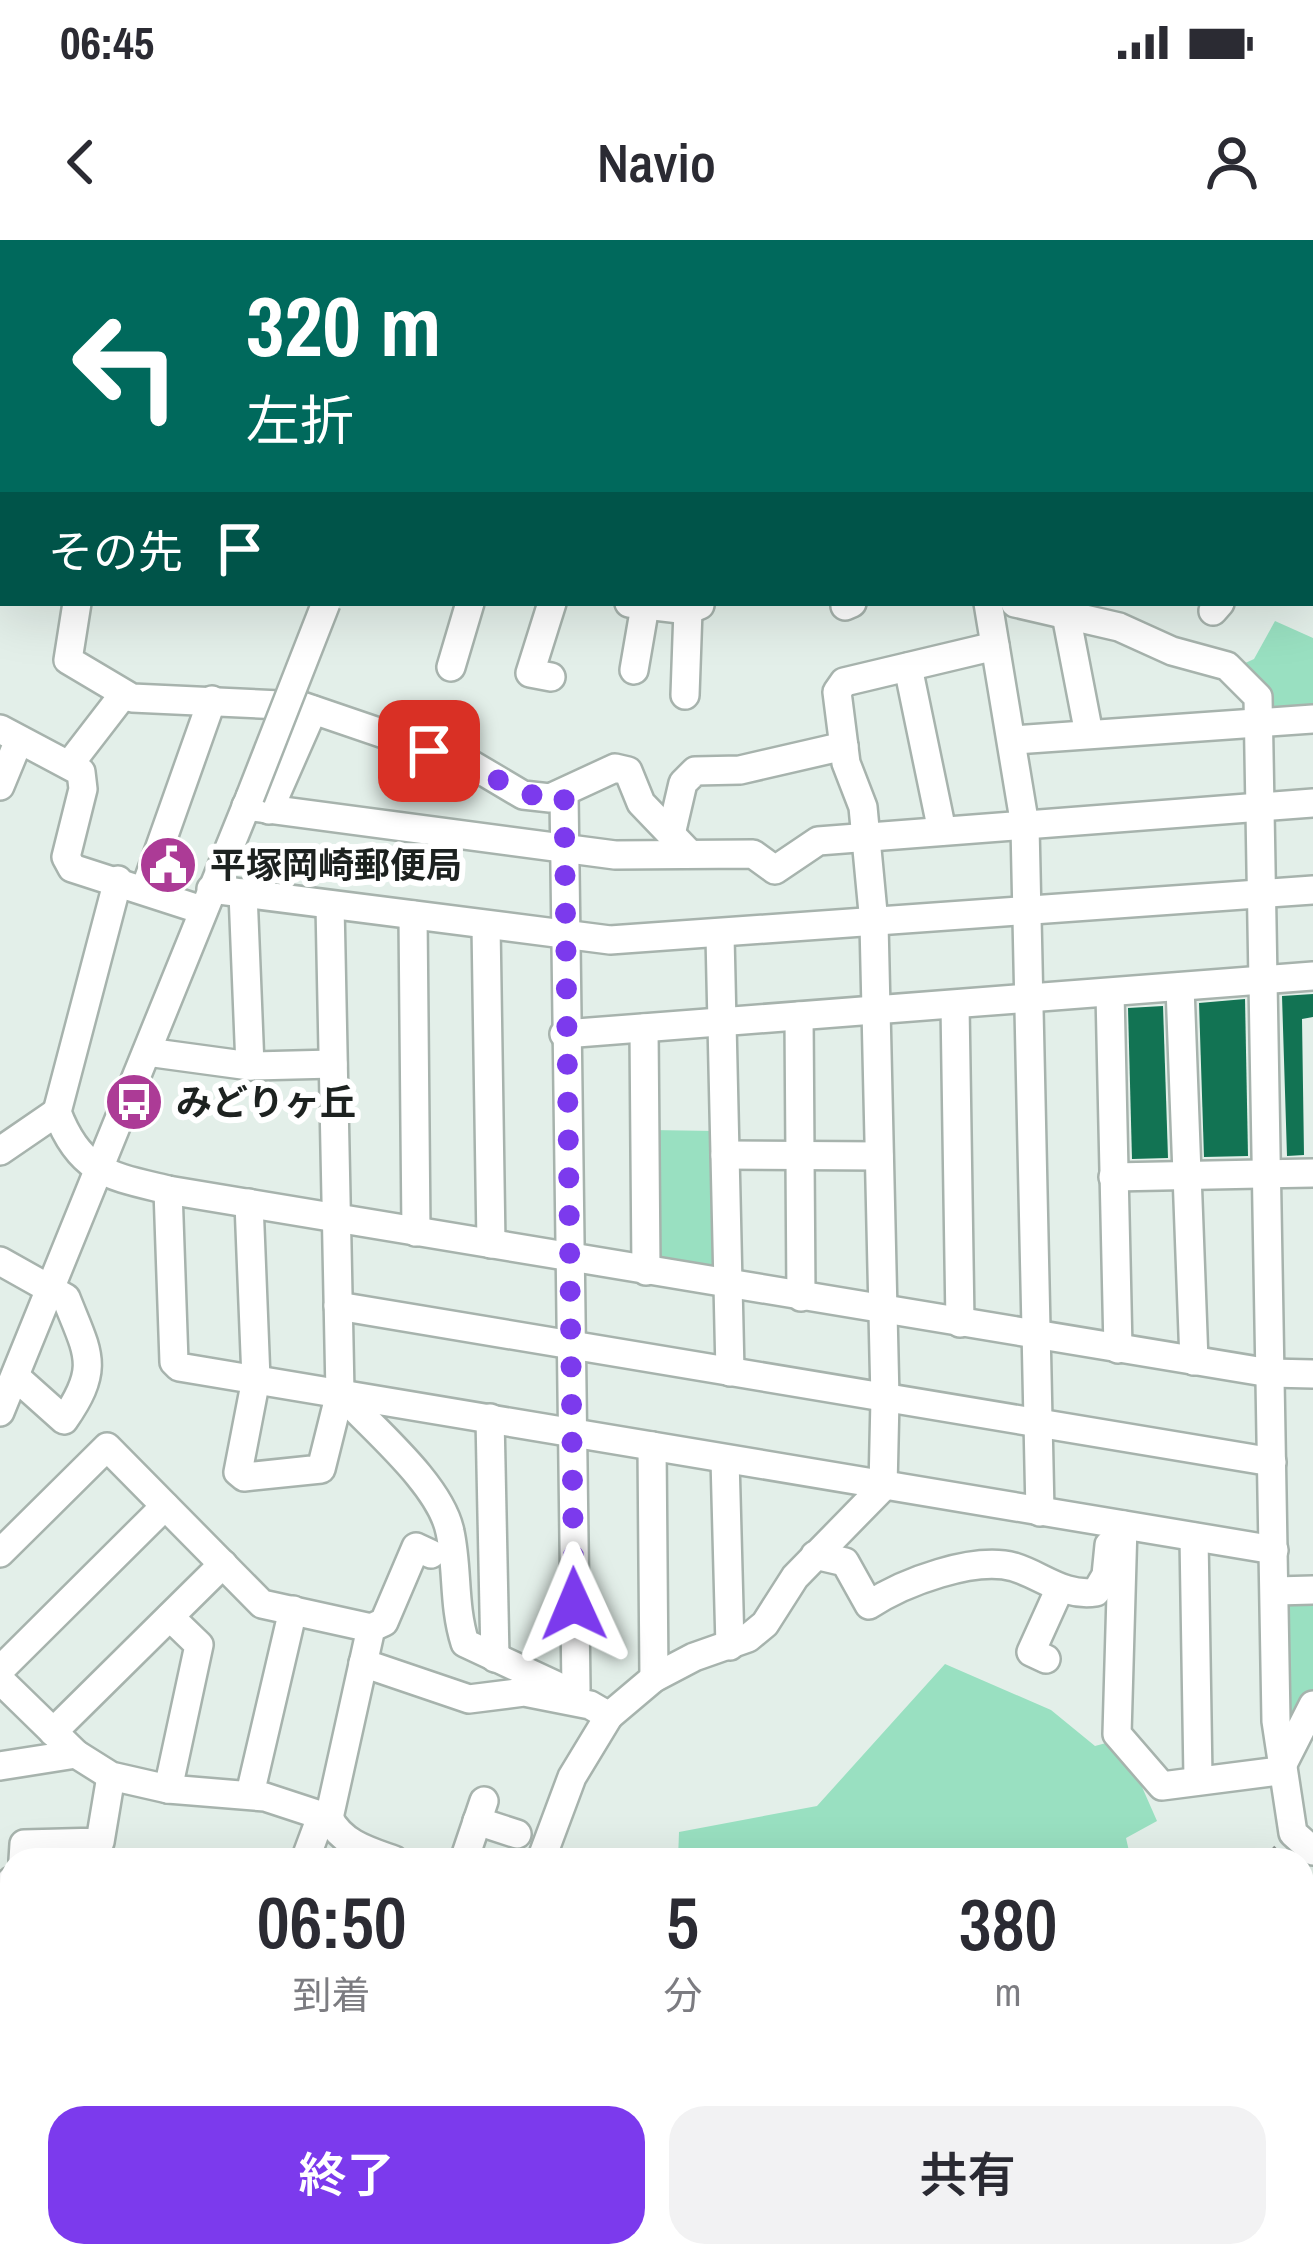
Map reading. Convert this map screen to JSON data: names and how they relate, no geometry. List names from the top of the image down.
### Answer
{
  "places": {
    "public building": ["平塚岡崎郵便局"],
    "bus stop": ["みどりヶ丘"]
  },
  "page": {
    "status": "06:45",
    "header": "Navio",
    "turn": ["320 m", "左折"],
    "then": "その先",
    "eta": [
      "06:50",
      "到着",
      "5",
      "分",
      "380",
      "m"
    ],
    "buttons": ["終了", "共有"]
  }
}
